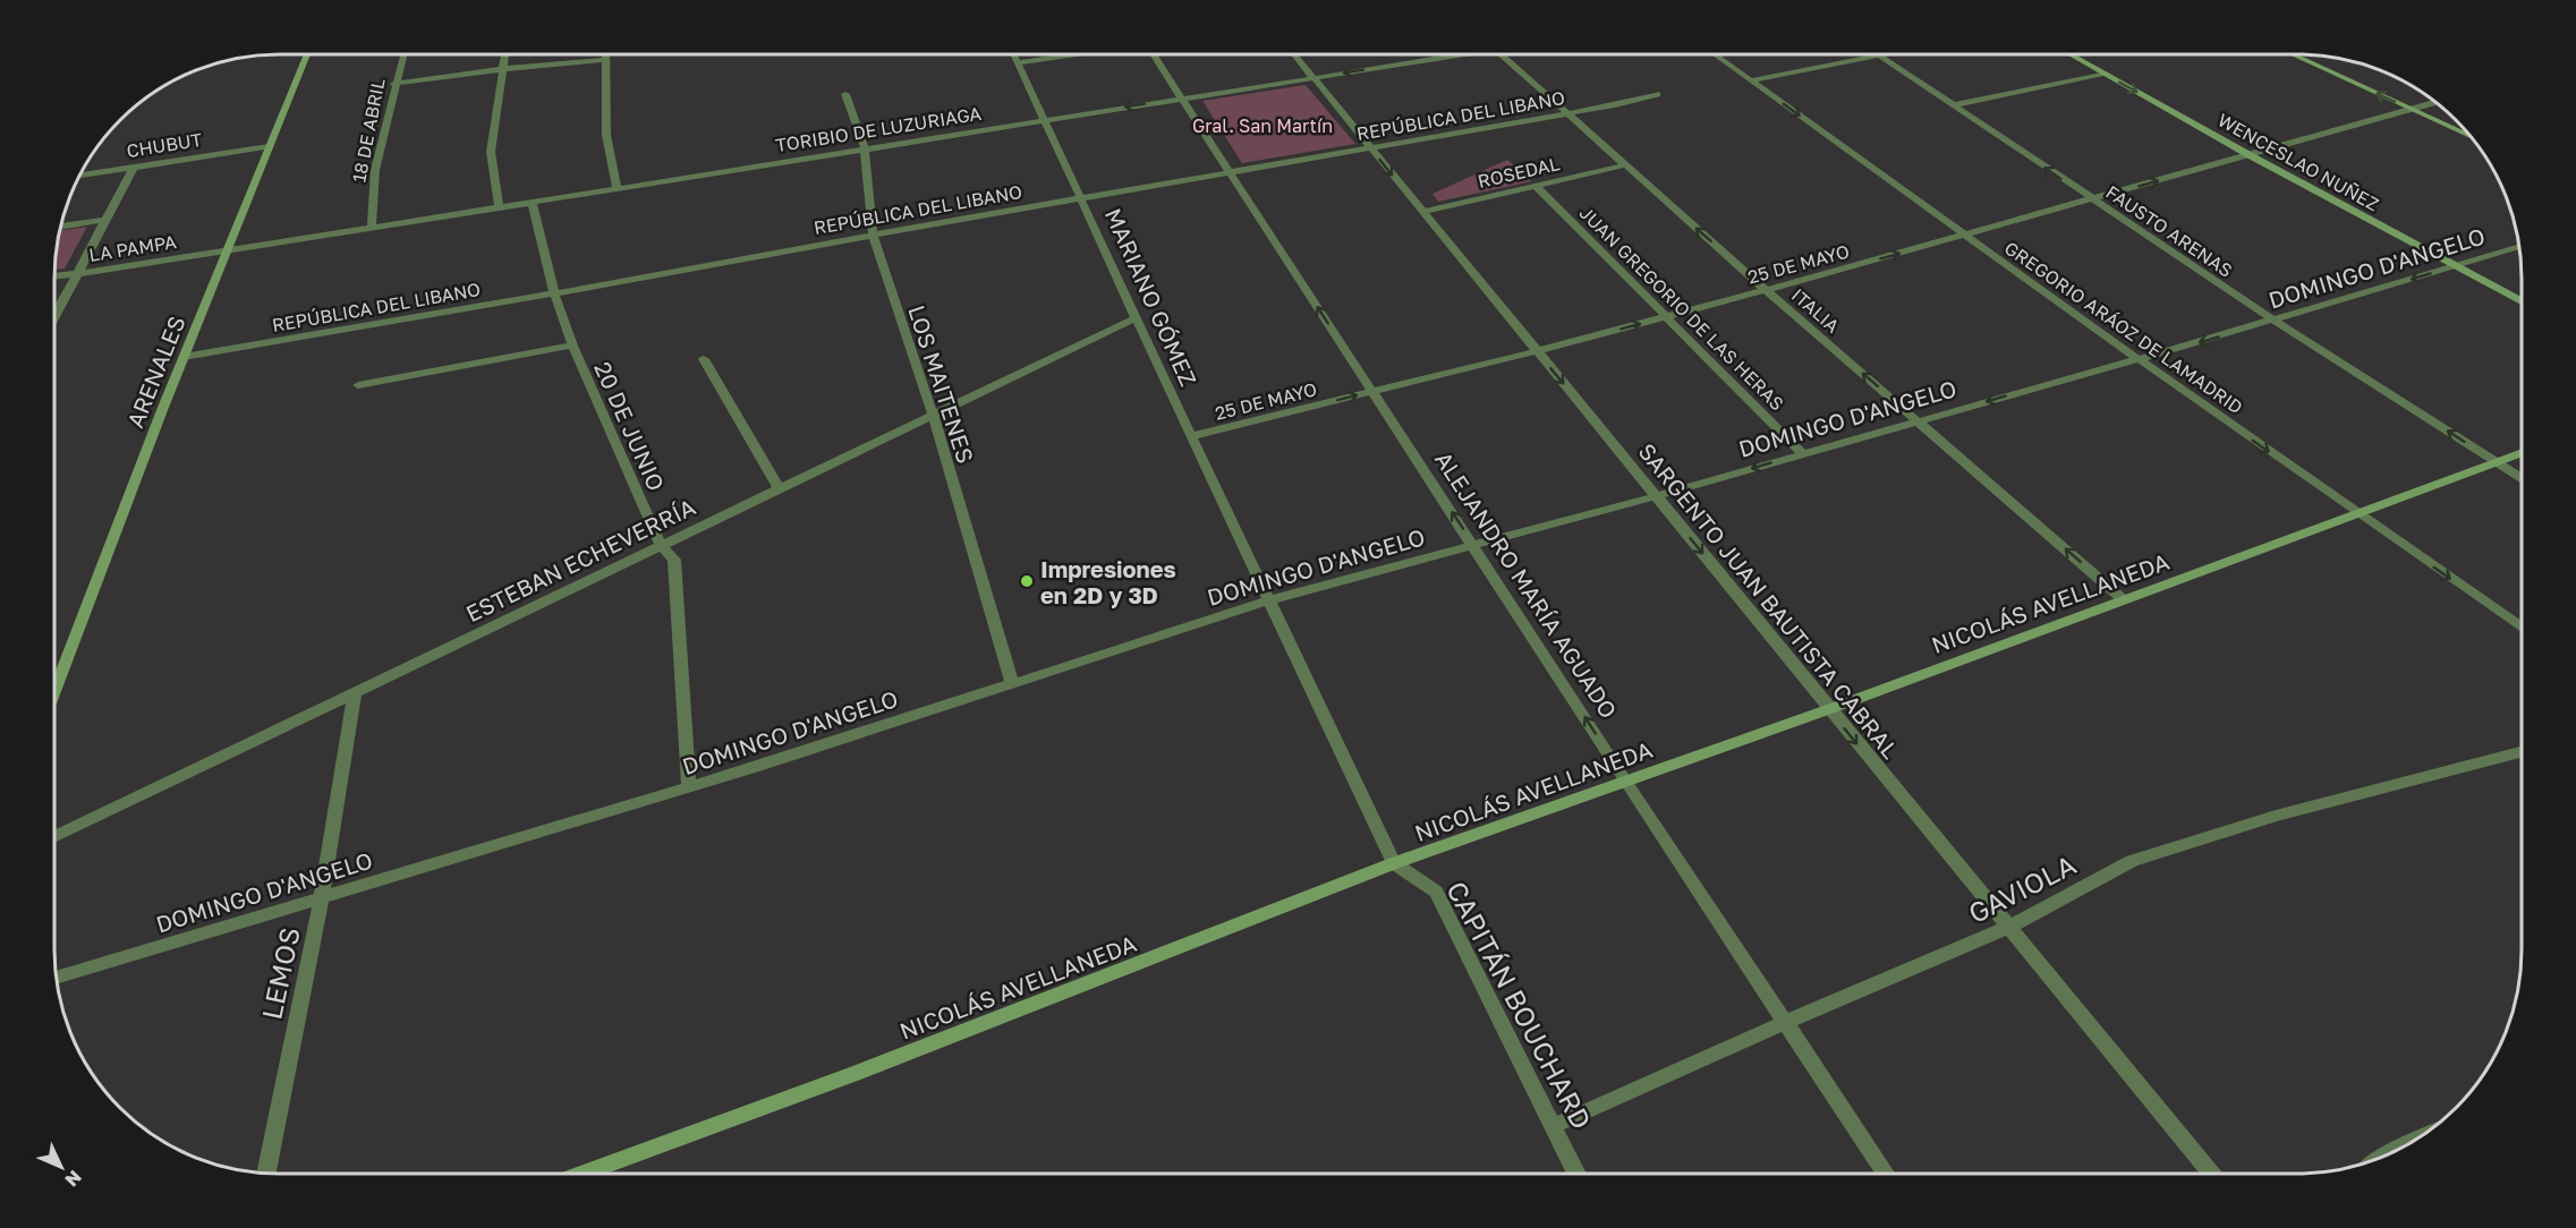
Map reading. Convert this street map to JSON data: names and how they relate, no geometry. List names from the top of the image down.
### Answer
{
  "streets": {
    "street": [
      "REPÚBLICA DEL LIBANO",
      "TORIBIO DE LUZURIAGA",
      "18 DE ABRIL",
      "CHUBUT",
      "WENCESLAO NUÑEZ",
      "ROSEDAL",
      "FAUSTO ARENAS",
      "LA PAMPA",
      "25 DE MAYO",
      "DOMINGO D'ANGELO",
      "MARIANO GÓMEZ",
      "JUAN GREGORIO DE LAS HERAS",
      "ITALIA",
      "GREGORIO ARÁOZ DE LAMADRID",
      "ARENALES",
      "LOS MAITENES",
      "20 DE JUNIO",
      "ESTEBAN ECHEVERRÍA",
      "ALEJANDRO MARÍA AGUADO",
      "SARGENTO JUAN BAUTISTA CABRAL",
      "NICOLÁS AVELLANEDA",
      "GAVIOLA",
      "LEMOS",
      "CAPITÁN BOUCHARD"
    ]
  },
  "crossings": [
    ["REPÚBLICA DEL LIBANO", "MARIANO GÓMEZ"],
    ["REPÚBLICA DEL LIBANO", "ITALIA"],
    ["REPÚBLICA DEL LIBANO", "ARENALES"],
    ["REPÚBLICA DEL LIBANO", "LOS MAITENES"],
    ["REPÚBLICA DEL LIBANO", "20 DE JUNIO"],
    ["REPÚBLICA DEL LIBANO", "ALEJANDRO MARÍA AGUADO"],
    ["REPÚBLICA DEL LIBANO", "SARGENTO JUAN BAUTISTA CABRAL"],
    ["TORIBIO DE LUZURIAGA", "18 DE ABRIL"],
    ["TORIBIO DE LUZURIAGA", "LA PAMPA"],
    ["TORIBIO DE LUZURIAGA", "MARIANO GÓMEZ"],
    ["TORIBIO DE LUZURIAGA", "ARENALES"],
    ["TORIBIO DE LUZURIAGA", "LOS MAITENES"],
    ["TORIBIO DE LUZURIAGA", "20 DE JUNIO"],
    ["TORIBIO DE LUZURIAGA", "ALEJANDRO MARÍA AGUADO"],
    ["TORIBIO DE LUZURIAGA", "SARGENTO JUAN BAUTISTA CABRAL"],
    ["CHUBUT", "ARENALES"],
    ["WENCESLAO NUÑEZ", "25 DE MAYO"],
    ["WENCESLAO NUÑEZ", "DOMINGO D'ANGELO"],
    ["ROSEDAL", "JUAN GREGORIO DE LAS HERAS"],
    ["ROSEDAL", "ITALIA"],
    ["ROSEDAL", "SARGENTO JUAN BAUTISTA CABRAL"],
    ["FAUSTO ARENAS", "25 DE MAYO"],
    ["FAUSTO ARENAS", "DOMINGO D'ANGELO"],
    ["FAUSTO ARENAS", "NICOLÁS AVELLANEDA"],
    ["LA PAMPA", "ARENALES"],
    ["25 DE MAYO", "MARIANO GÓMEZ"],
    ["25 DE MAYO", "JUAN GREGORIO DE LAS HERAS"],
    ["25 DE MAYO", "ITALIA"],
    ["25 DE MAYO", "GREGORIO ARÁOZ DE LAMADRID"],
    ["25 DE MAYO", "ALEJANDRO MARÍA AGUADO"],
    ["25 DE MAYO", "SARGENTO JUAN BAUTISTA CABRAL"],
    ["DOMINGO D'ANGELO", "MARIANO GÓMEZ"],
    ["DOMINGO D'ANGELO", "JUAN GREGORIO DE LAS HERAS"],
    ["DOMINGO D'ANGELO", "ITALIA"],
    ["DOMINGO D'ANGELO", "GREGORIO ARÁOZ DE LAMADRID"],
    ["DOMINGO D'ANGELO", "LOS MAITENES"],
    ["DOMINGO D'ANGELO", "20 DE JUNIO"],
    ["DOMINGO D'ANGELO", "ALEJANDRO MARÍA AGUADO"],
    ["DOMINGO D'ANGELO", "SARGENTO JUAN BAUTISTA CABRAL"],
    ["DOMINGO D'ANGELO", "LEMOS"],
    ["MARIANO GÓMEZ", "ESTEBAN ECHEVERRÍA"],
    ["MARIANO GÓMEZ", "NICOLÁS AVELLANEDA"],
    ["MARIANO GÓMEZ", "CAPITÁN BOUCHARD"],
    ["ITALIA", "NICOLÁS AVELLANEDA"],
    ["GREGORIO ARÁOZ DE LAMADRID", "NICOLÁS AVELLANEDA"],
    ["LOS MAITENES", "ESTEBAN ECHEVERRÍA"],
    ["20 DE JUNIO", "ESTEBAN ECHEVERRÍA"],
    ["ESTEBAN ECHEVERRÍA", "LEMOS"],
    ["ALEJANDRO MARÍA AGUADO", "NICOLÁS AVELLANEDA"],
    ["ALEJANDRO MARÍA AGUADO", "GAVIOLA"],
    ["SARGENTO JUAN BAUTISTA CABRAL", "NICOLÁS AVELLANEDA"],
    ["SARGENTO JUAN BAUTISTA CABRAL", "GAVIOLA"],
    ["NICOLÁS AVELLANEDA", "CAPITÁN BOUCHARD"],
    ["GAVIOLA", "CAPITÁN BOUCHARD"]
  ],
  "one_way": [
    "FAUSTO ARENAS",
    "25 DE MAYO",
    "ITALIA",
    "GREGORIO ARÁOZ DE LAMADRID",
    "ALEJANDRO MARÍA AGUADO",
    "SARGENTO JUAN BAUTISTA CABRAL"
  ],
  "parks": ["Gral. San Martín"],
  "places": ["Impresiones en 2D y 3D"],
  "north": "bottom right"
}
